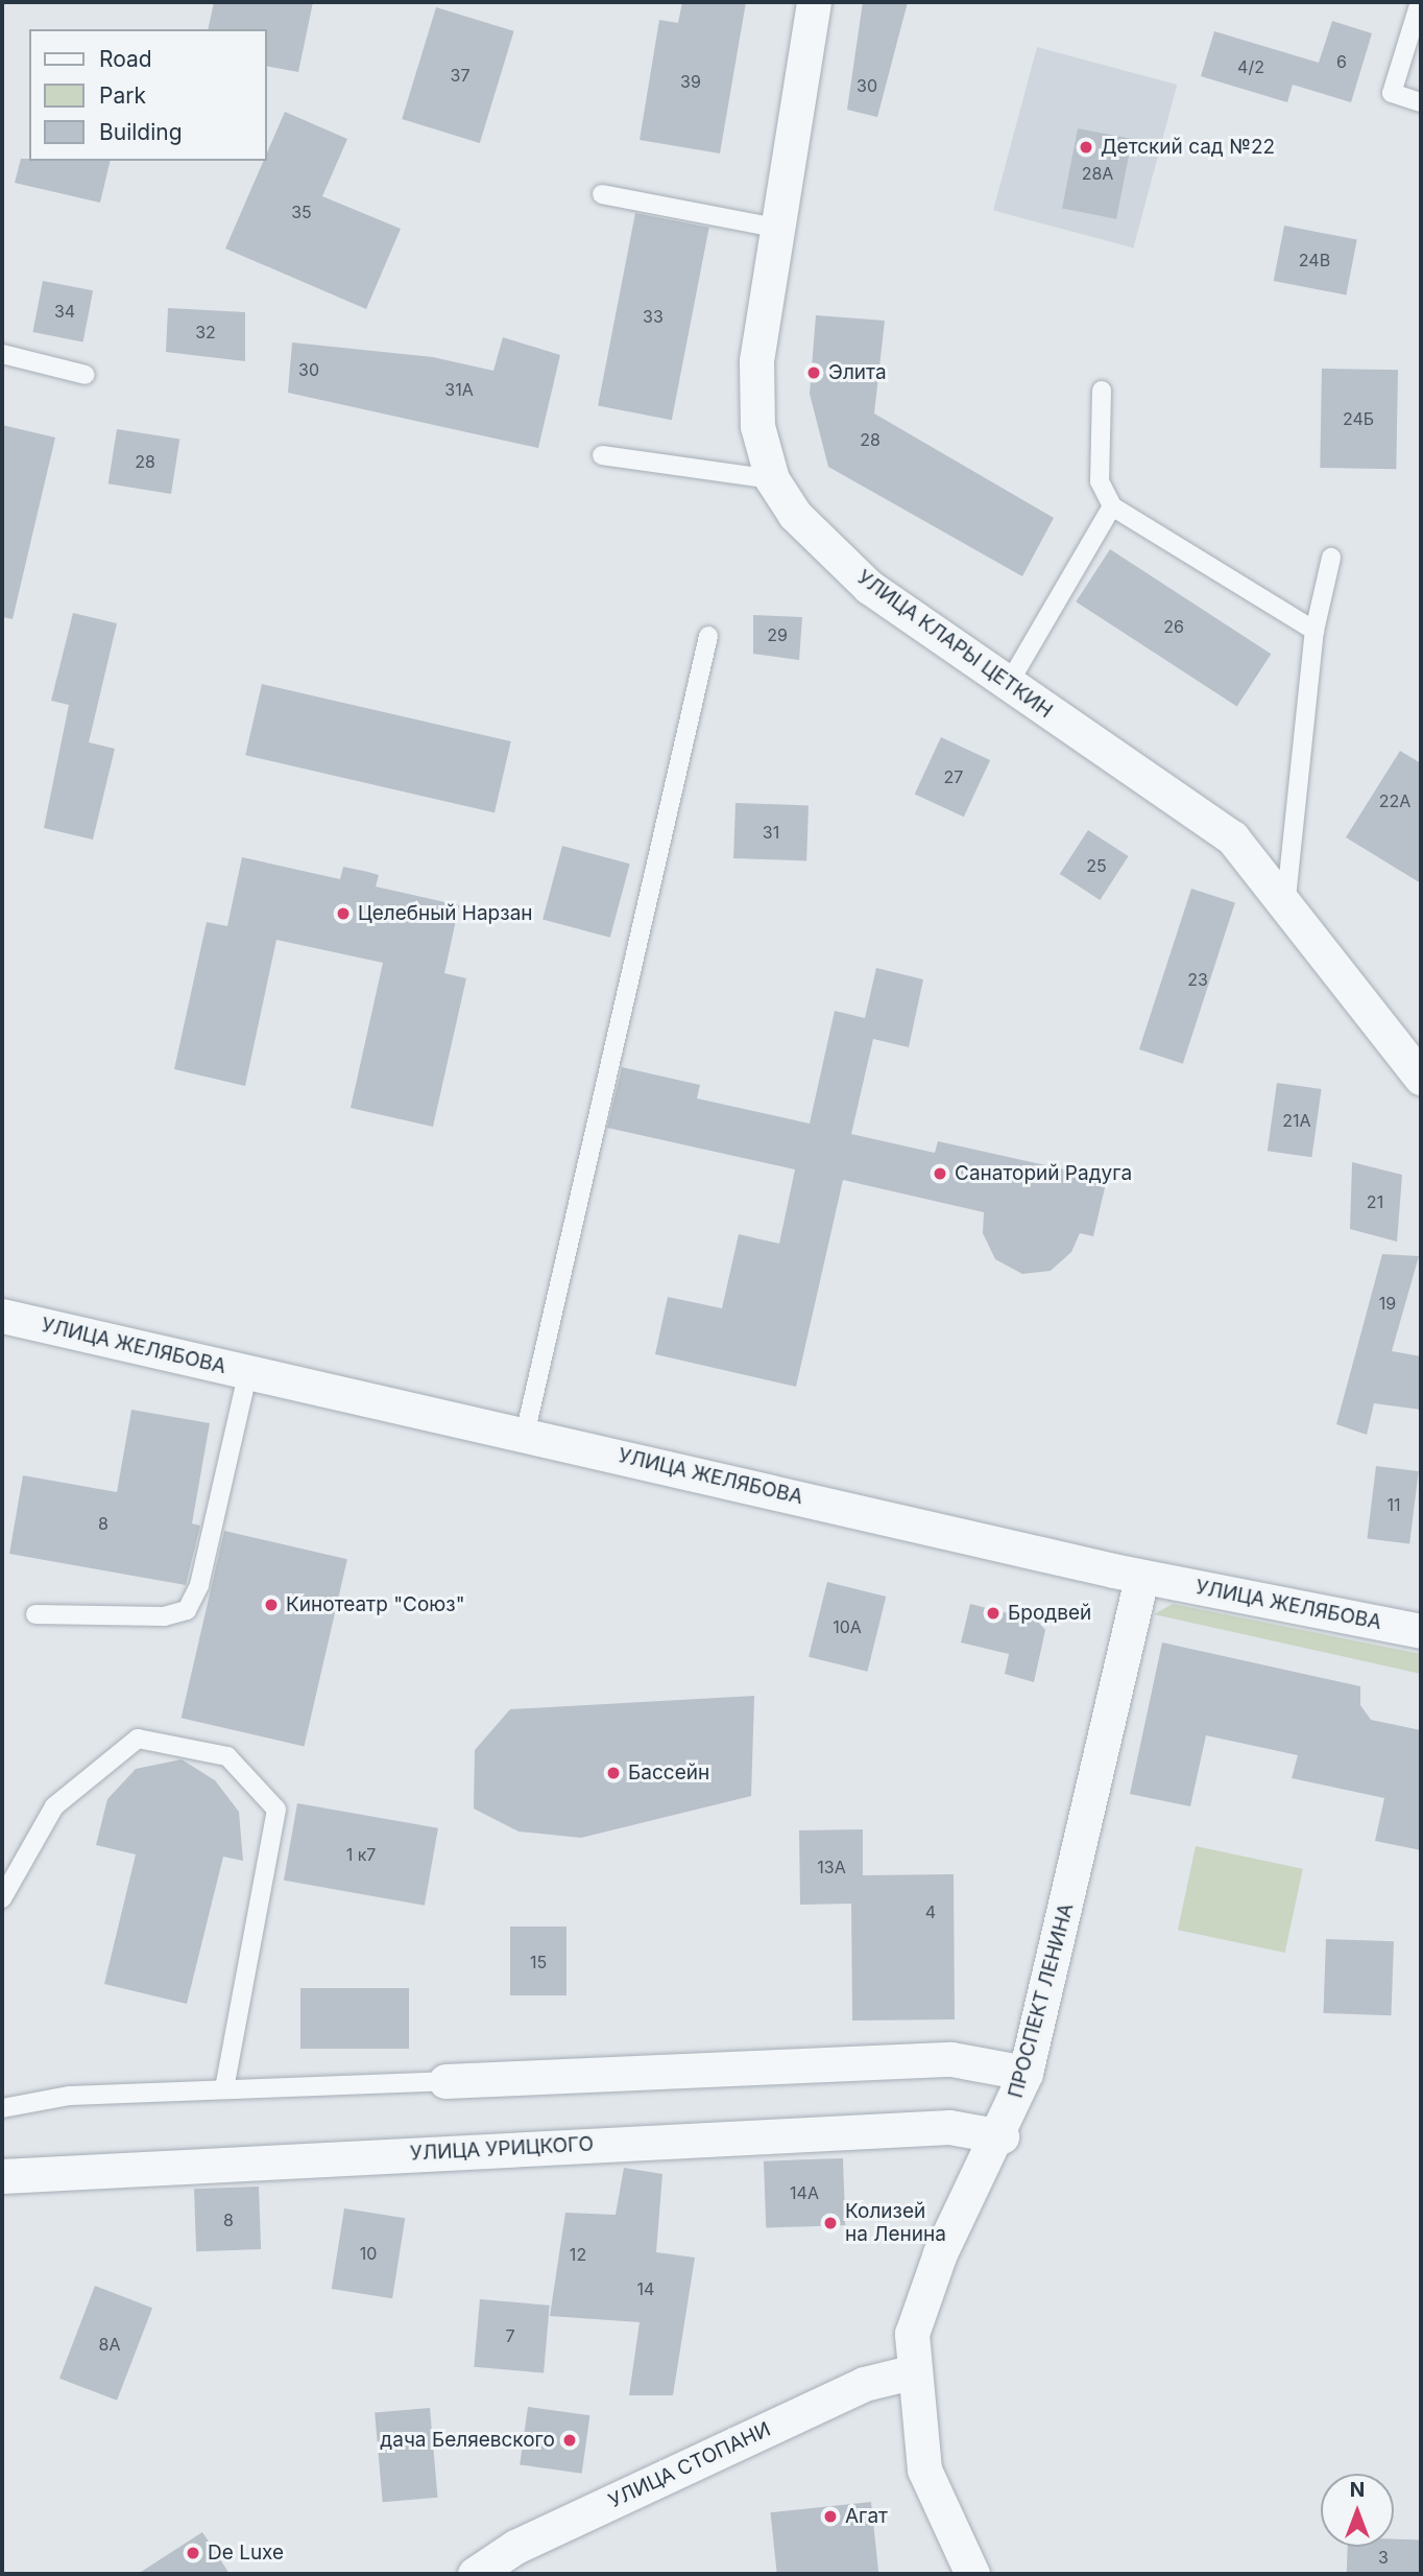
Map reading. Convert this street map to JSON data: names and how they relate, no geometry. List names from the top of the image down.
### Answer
{
  "streets": {
    "street": [
      "УЛИЦА КЛАРЫ ЦЕТКИН",
      "УЛИЦА ЖЕЛЯБОВА",
      "ПРОСПЕКТ ЛЕНИНА",
      "УЛИЦА УРИЦКОГО",
      "УЛИЦА СТОПАНИ"
    ]
  },
  "crossings": [
    ["УЛИЦА ЖЕЛЯБОВА", "ПРОСПЕКТ ЛЕНИНА"],
    ["ПРОСПЕКТ ЛЕНИНА", "УЛИЦА УРИЦКОГО"],
    ["ПРОСПЕКТ ЛЕНИНА", "УЛИЦА СТОПАНИ"]
  ],
  "places": [
    "Детский сад №22",
    "Элита",
    "Целебный Нарзан",
    "Cанаторий Радуга",
    "Кинотеатр \"Союз\"",
    "Бродвей",
    "Бассейн",
    "Колизей на Ленина",
    "дача Беляевского",
    "Агат",
    "De Luxe"
  ],
  "house_numbers": [
    "6",
    "4/2",
    "37",
    "39",
    "30",
    "28А",
    "35",
    "24В",
    "34",
    "33",
    "32",
    "30",
    "31А",
    "24Б",
    "28",
    "28",
    "26",
    "29",
    "27",
    "22А",
    "31",
    "25",
    "23",
    "21А",
    "21",
    "19",
    "11",
    "8",
    "10А",
    "1 к7",
    "13А",
    "4",
    "15",
    "14А",
    "8",
    "10",
    "12",
    "14",
    "7",
    "8А",
    "3"
  ],
  "legend": ["Road", "Park", "Building"],
  "north": "top"
}
